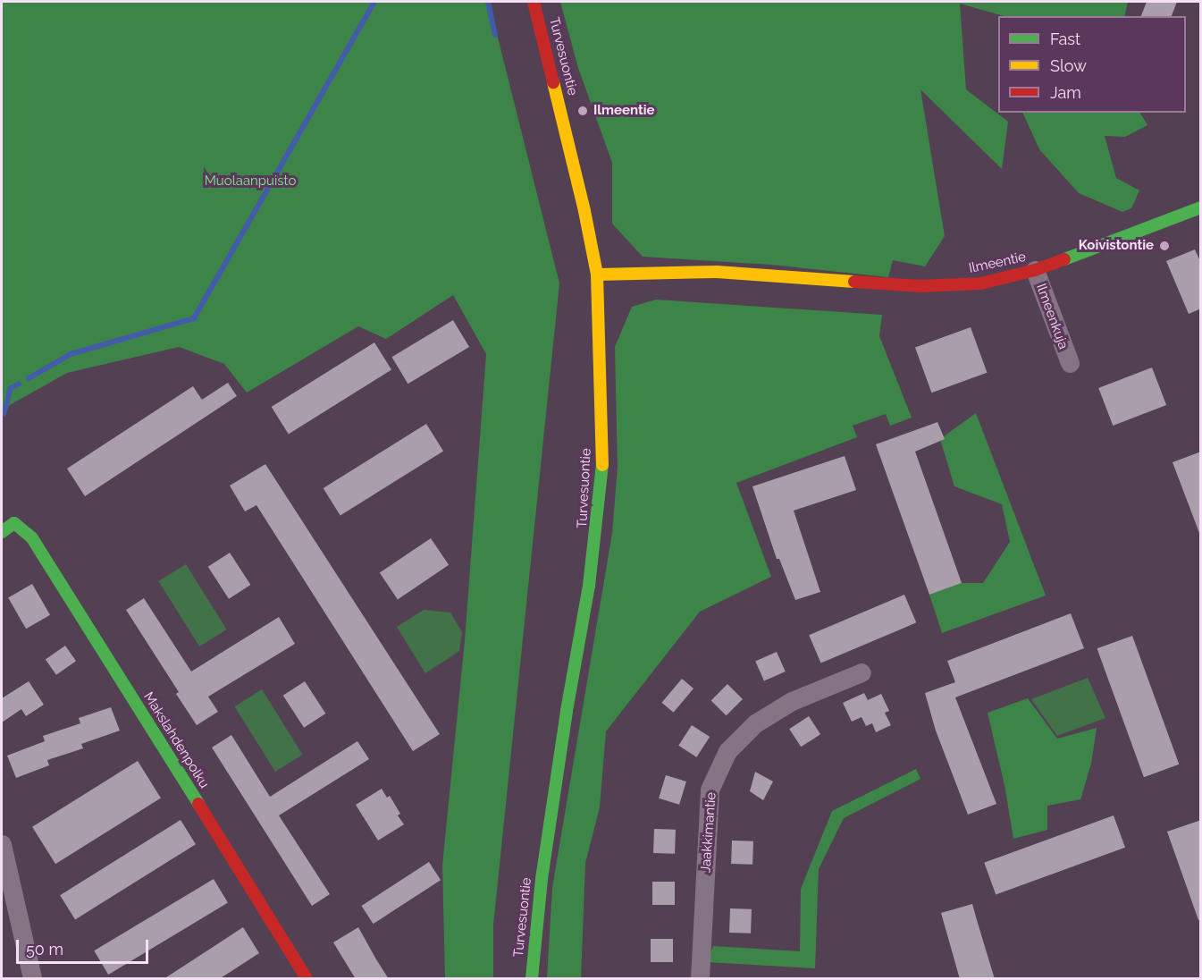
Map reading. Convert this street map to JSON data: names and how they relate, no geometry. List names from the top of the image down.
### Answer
{
  "streets": {
    "street": [
      "Turvesuontie",
      "Ilmeentie",
      "Ilmeenkuja",
      "Makslahdenpolku",
      "Jaakkimantie"
    ]
  },
  "crossings": [
    ["Turvesuontie", "Ilmeentie"],
    ["Ilmeentie", "Ilmeenkuja"]
  ],
  "parks": ["Muolaanpuisto"],
  "places": ["Ilmeentie", "Koivistontie"],
  "legend": ["Fast", "Slow", "Jam"],
  "scale_bar": "50 m"
}
